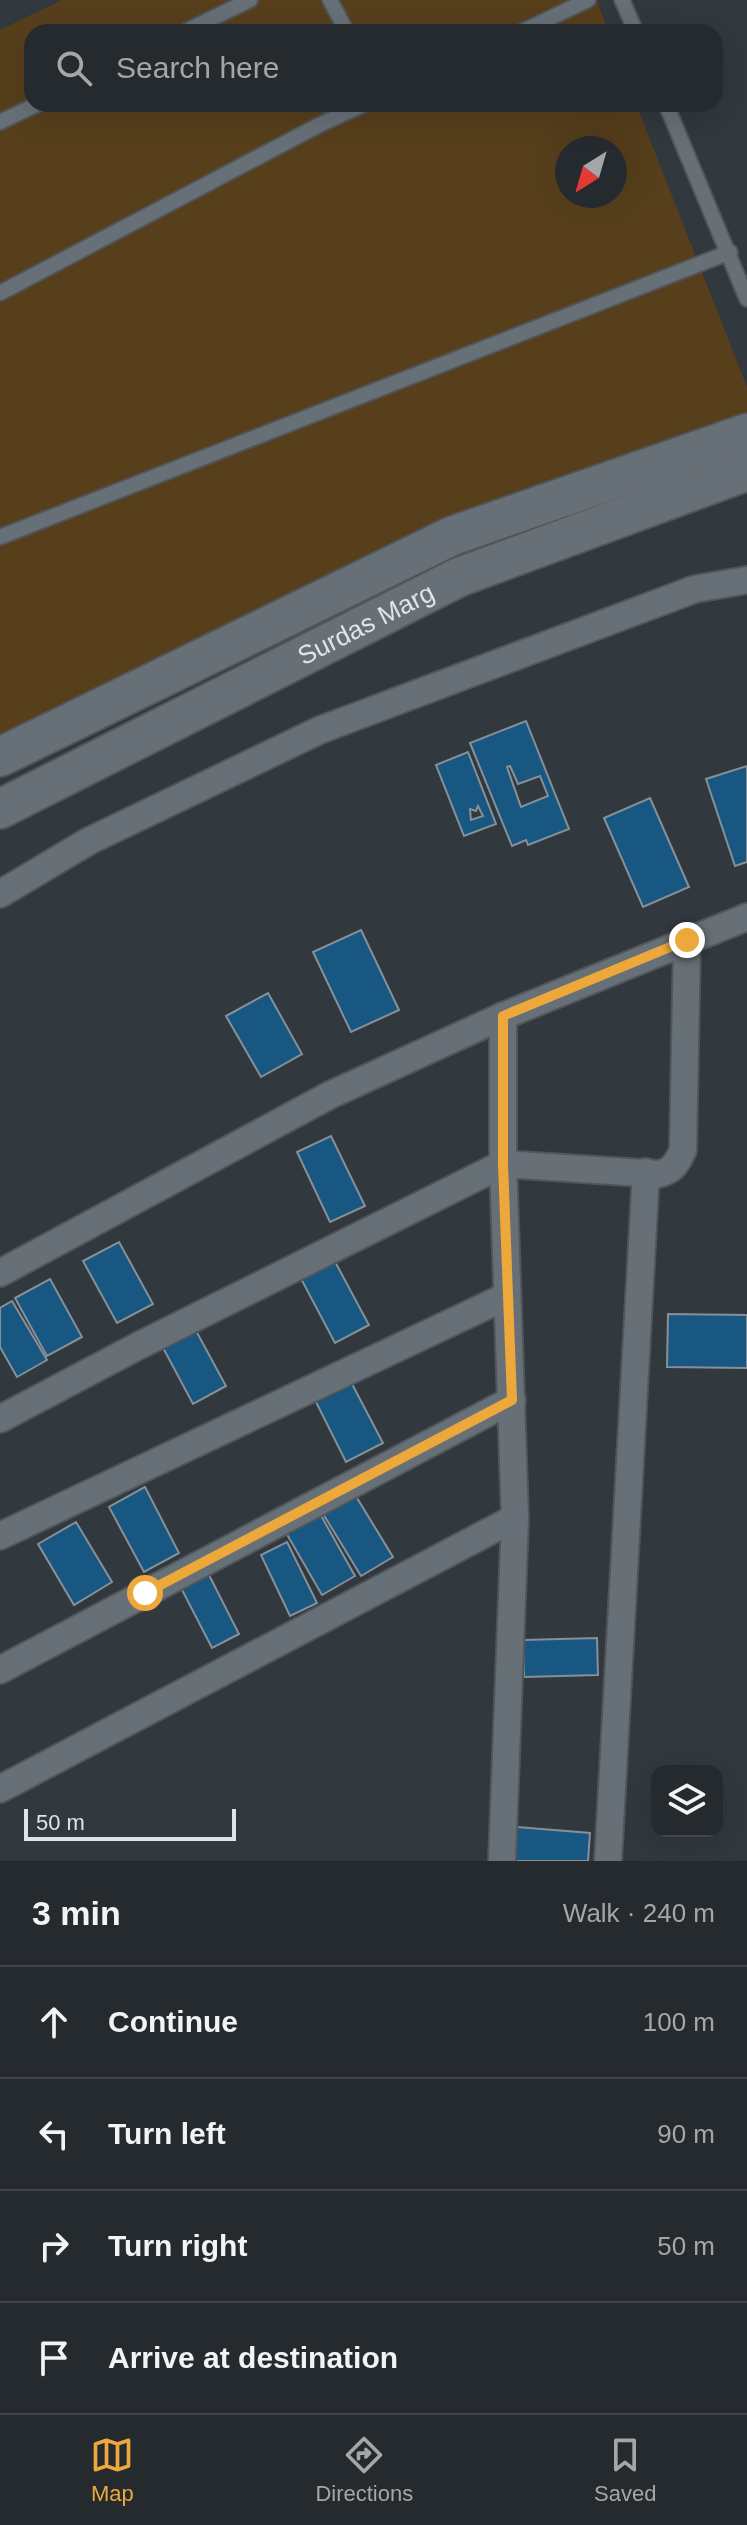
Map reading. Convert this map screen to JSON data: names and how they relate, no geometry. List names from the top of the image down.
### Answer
{
  "streets": {
    "main road": ["Surdas Marg"]
  },
  "scale_bar": "50 m",
  "north": "bottom left",
  "page": {
    "search": "Search here",
    "scale": "50 m",
    "heading": ["3 min", "Walk · 240 m"],
    "list": [
      ["Continue", "100 m"],
      ["Turn left", "90 m"],
      ["Turn right", "50 m"],
      "Arrive at destination"
    ],
    "nav": ["Map", "Directions", "Saved"]
  }
}
